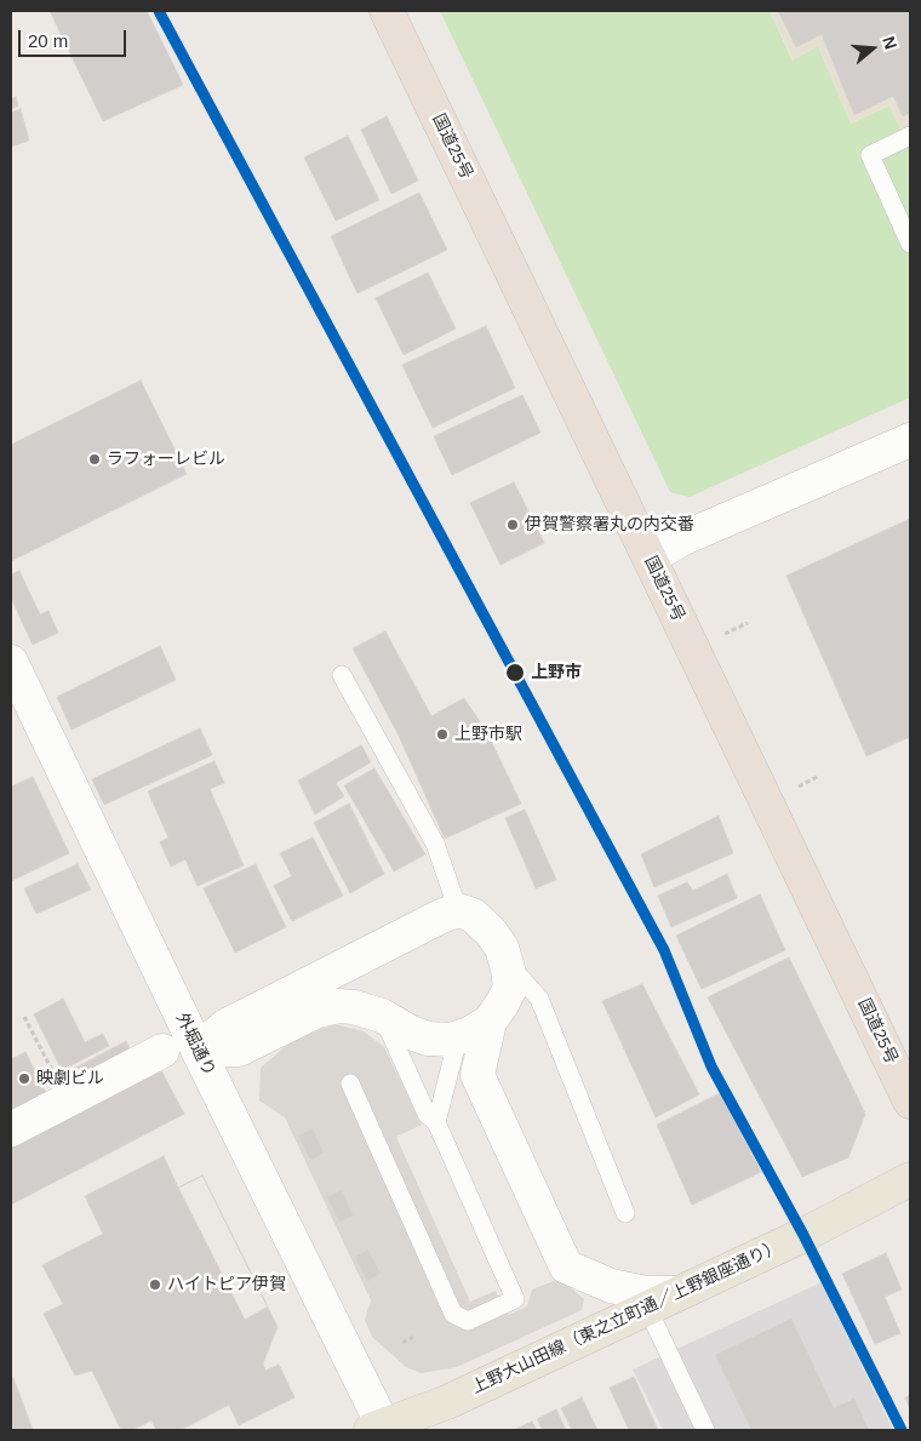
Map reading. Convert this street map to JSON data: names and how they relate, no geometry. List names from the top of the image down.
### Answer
{
  "streets": {
    "highway": ["国道25号"],
    "main road": ["上野大山田線（東之立町通／上野銀座通り）"],
    "street": ["外堀通り"]
  },
  "crossings": [
    ["外堀通り", "上野大山田線（東之立町通／上野銀座通り）"]
  ],
  "places": [
    "ラフォーレビル",
    "伊賀警察署丸の内交番",
    "上野市",
    "上野市駅",
    "映劇ビル",
    "ハイトピア伊賀"
  ],
  "scale_bar": "20 m",
  "north": "right"
}
